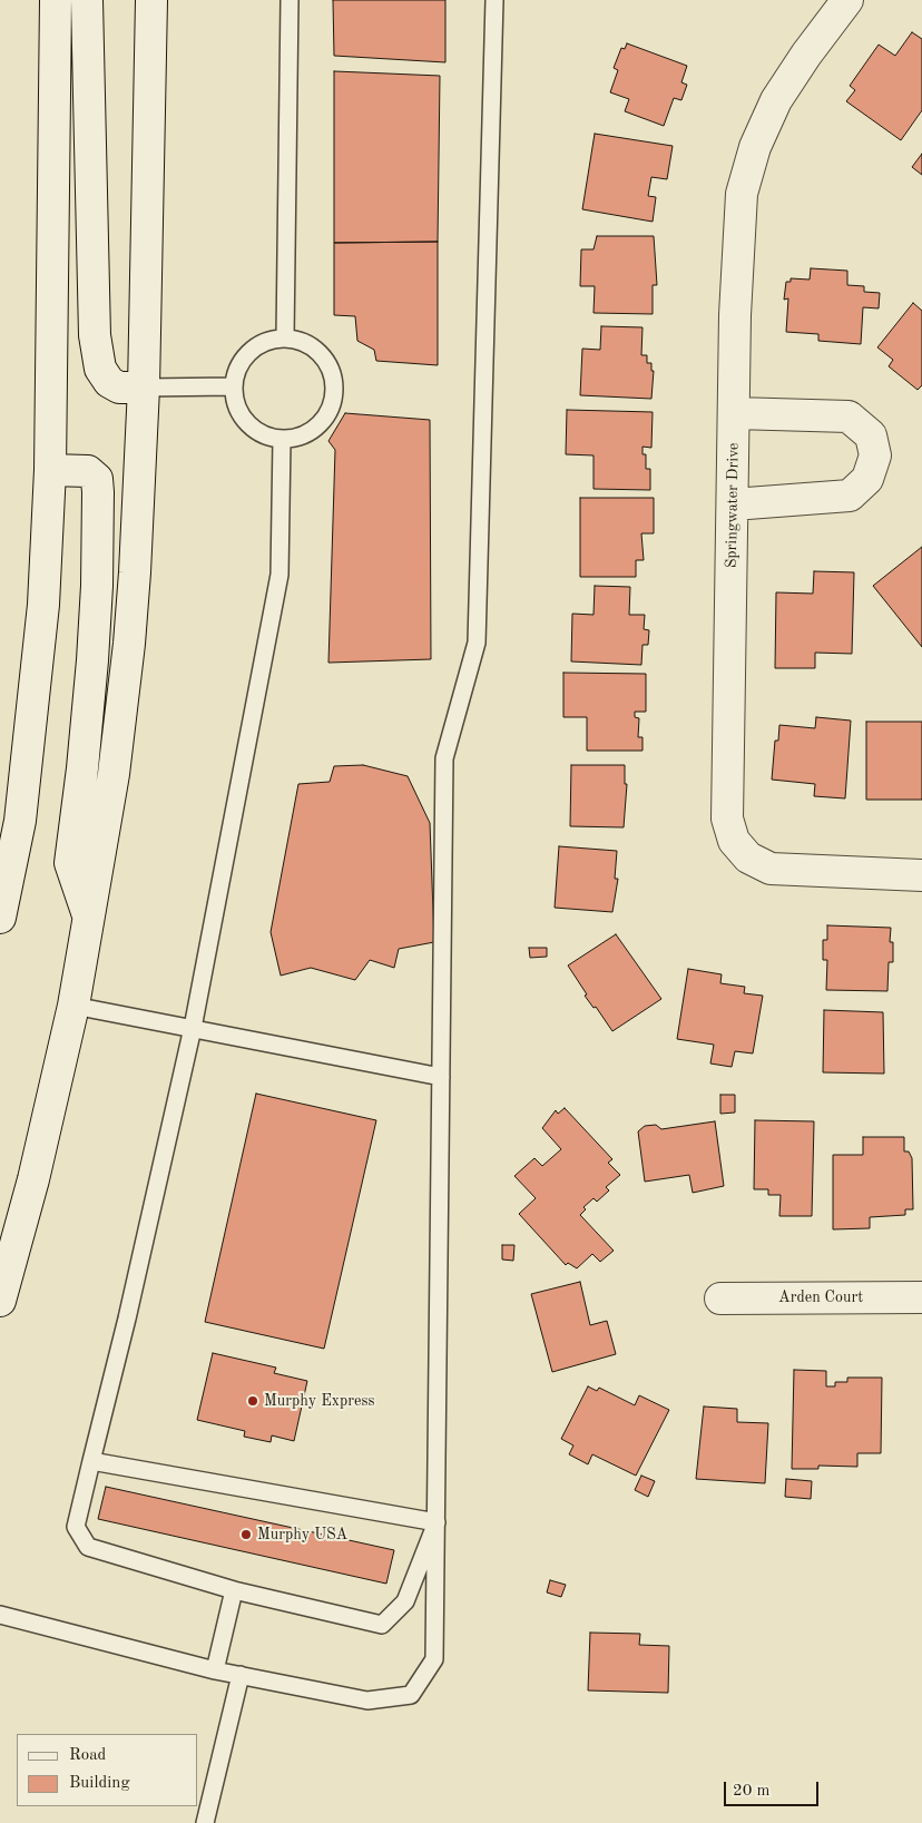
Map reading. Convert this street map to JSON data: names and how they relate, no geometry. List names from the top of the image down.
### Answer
{
  "streets": {
    "main road": ["Springwater Drive", "Arden Court"]
  },
  "places": ["Murphy Express", "Murphy USA"],
  "legend": ["Road", "Building"],
  "scale_bar": "20 m"
}
